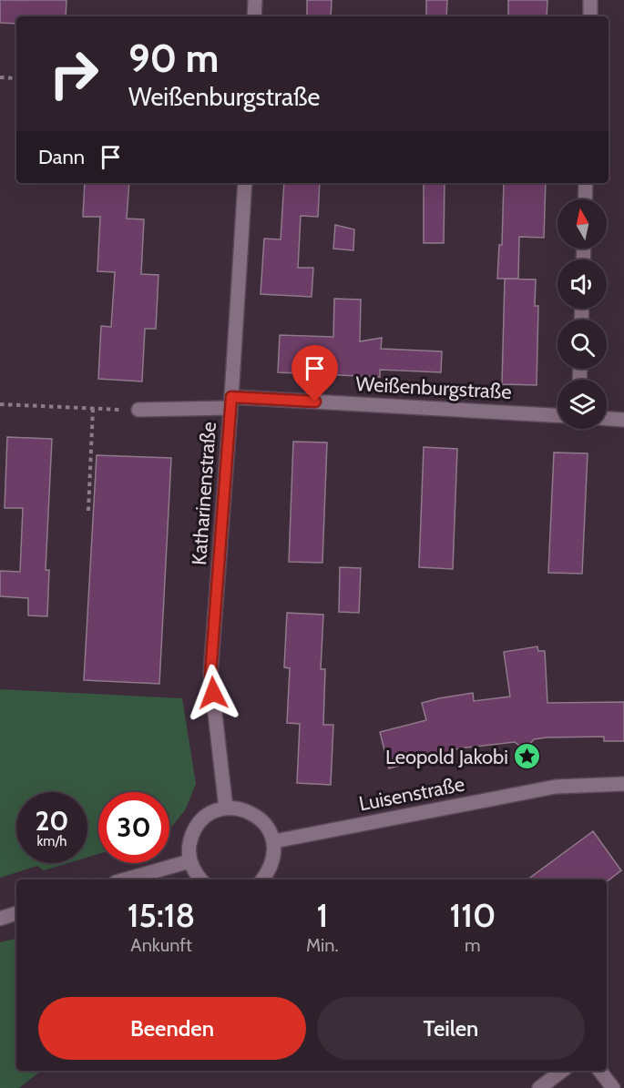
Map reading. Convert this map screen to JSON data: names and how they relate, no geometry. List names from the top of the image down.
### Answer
{
  "streets": {
    "street": ["Weißenburgstraße", "Katharinenstraße", "Luisenstraße"]
  },
  "crossings": [
    ["Weißenburgstraße", "Katharinenstraße"]
  ],
  "places": {
    "place": ["Leopold Jakobi"]
  },
  "north": "top",
  "page": {
    "turn": ["90 m", "Weißenburgstraße"],
    "then": "Dann",
    "speed": "20 km/h",
    "limit": "30",
    "eta": [
      "15:18",
      "Ankunft",
      "1",
      "Min.",
      "110",
      "m"
    ],
    "buttons": ["Beenden", "Teilen"]
  }
}
